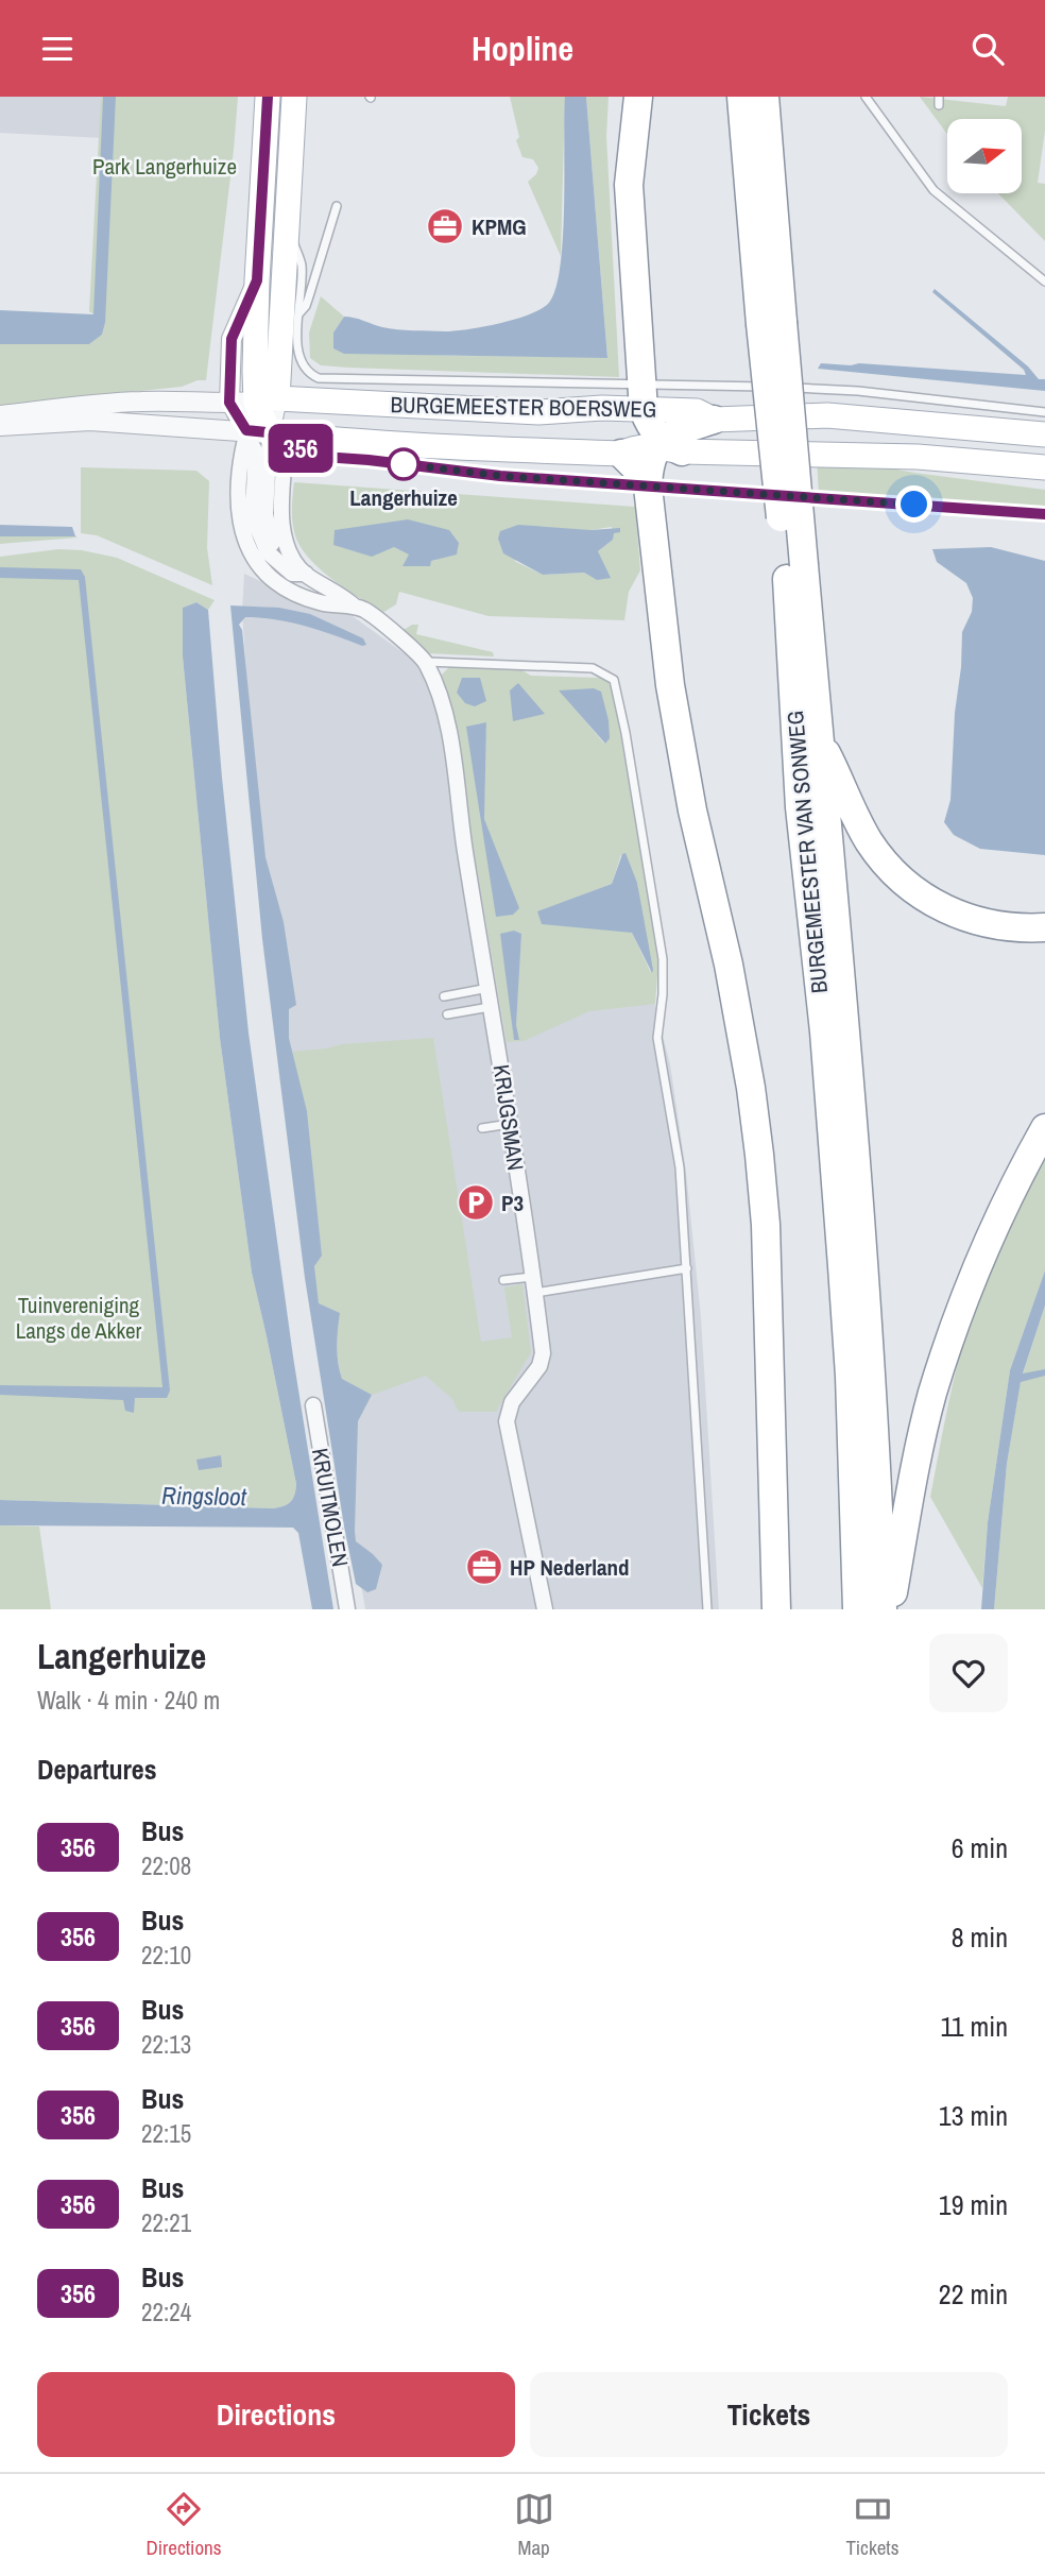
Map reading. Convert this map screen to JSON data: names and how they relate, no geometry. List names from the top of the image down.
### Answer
{
  "streets": {
    "highway": ["BURGEMEESTER VAN SONWEG"],
    "main road": ["BURGEMEESTER BOERSWEG"],
    "street": ["KRIJGSMAN", "KRUITMOLEN"]
  },
  "crossings": [
    ["BURGEMEESTER BOERSWEG", "KRIJGSMAN"]
  ],
  "water": ["Ringsloot"],
  "parks": ["Park Langerhuize", "Tuinvereniging Langs de Akker"],
  "places": {
    "office": ["KPMG", "HP Nederland"],
    "other": ["Langerhuize"],
    "parking": ["P3"]
  },
  "lines": ["bus line 356"],
  "north": "right",
  "page": {
    "header": "Hopline",
    "on_map": "356",
    "heading": [
      ["Langerhuize", "Walk · 4 min · 240 m"],
      "Departures"
    ],
    "list": [
      {
        "mark": "356",
        "name": "Bus",
        "note": "22:08",
        "value": "6 min"
      },
      {
        "mark": "356",
        "name": "Bus",
        "note": "22:10",
        "value": "8 min"
      },
      {
        "mark": "356",
        "name": "Bus",
        "note": "22:13",
        "value": "11 min"
      },
      {
        "mark": "356",
        "name": "Bus",
        "note": "22:15",
        "value": "13 min"
      },
      {
        "mark": "356",
        "name": "Bus",
        "note": "22:21",
        "value": "19 min"
      },
      {
        "mark": "356",
        "name": "Bus",
        "note": "22:24",
        "value": "22 min"
      }
    ],
    "buttons": ["Directions", "Tickets"],
    "tabs": ["Directions", "Map", "Tickets"]
  }
}
